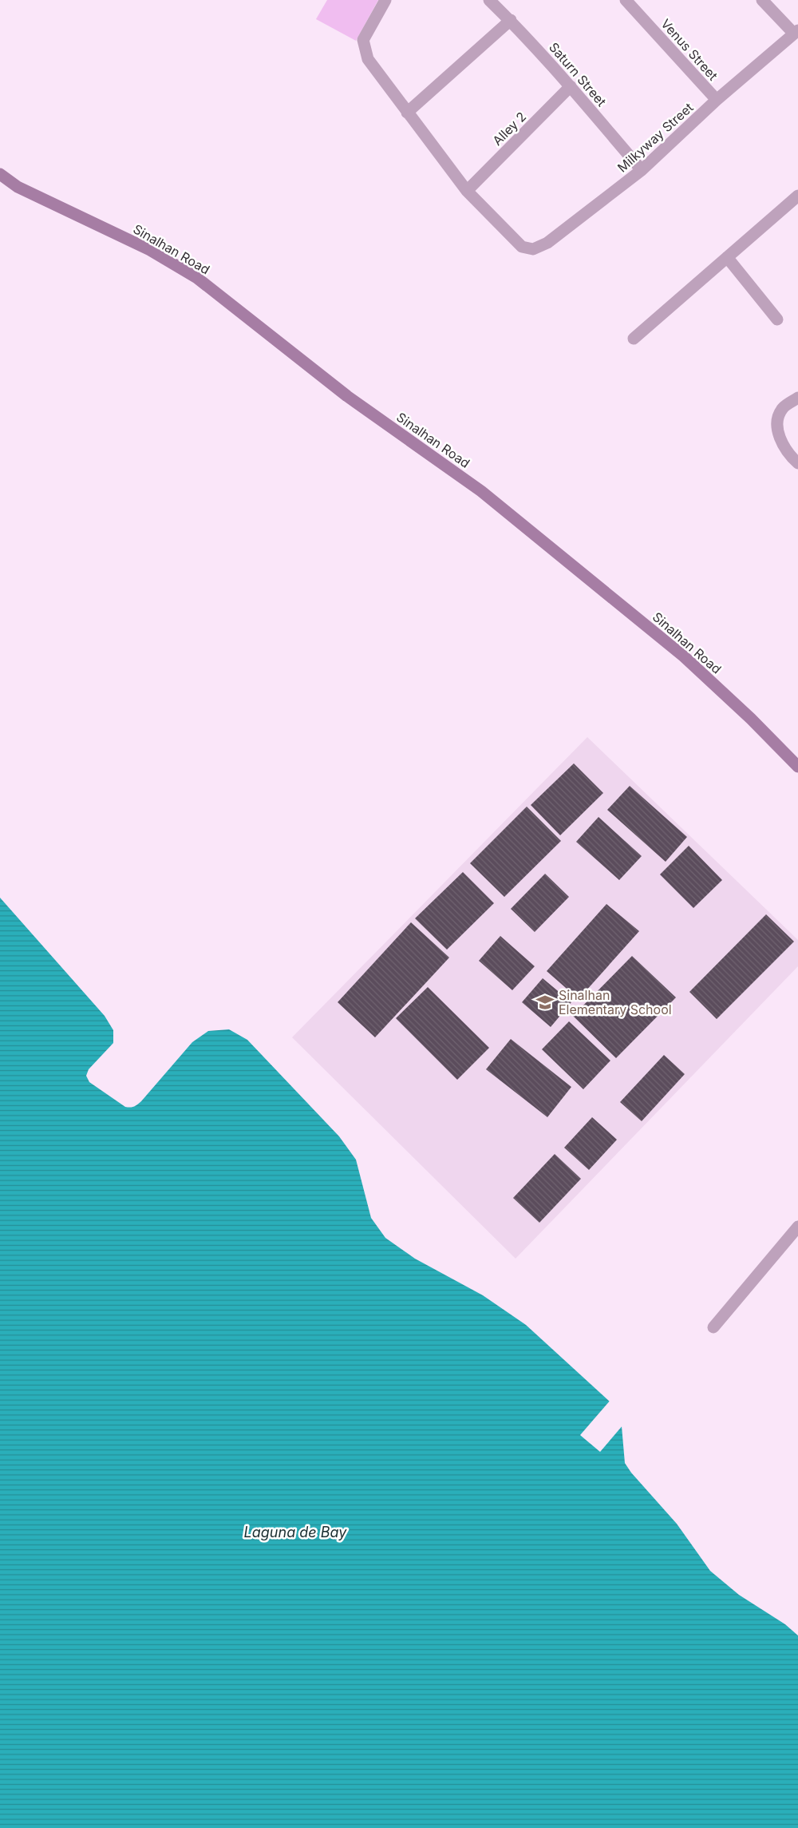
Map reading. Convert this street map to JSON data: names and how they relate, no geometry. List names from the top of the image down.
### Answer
{
  "streets": {
    "street": [
      "Venus Street",
      "Saturn Street",
      "Alley 2",
      "Milkyway Street",
      "Sinalhan Road"
    ]
  },
  "crossings": [
    ["Venus Street", "Milkyway Street"],
    ["Saturn Street", "Alley 2"],
    ["Saturn Street", "Milkyway Street"],
    ["Alley 2", "Milkyway Street"]
  ],
  "water": ["Laguna de Bay"],
  "places": {
    "school or university": ["Sinalhan Elementary School"]
  }
}
